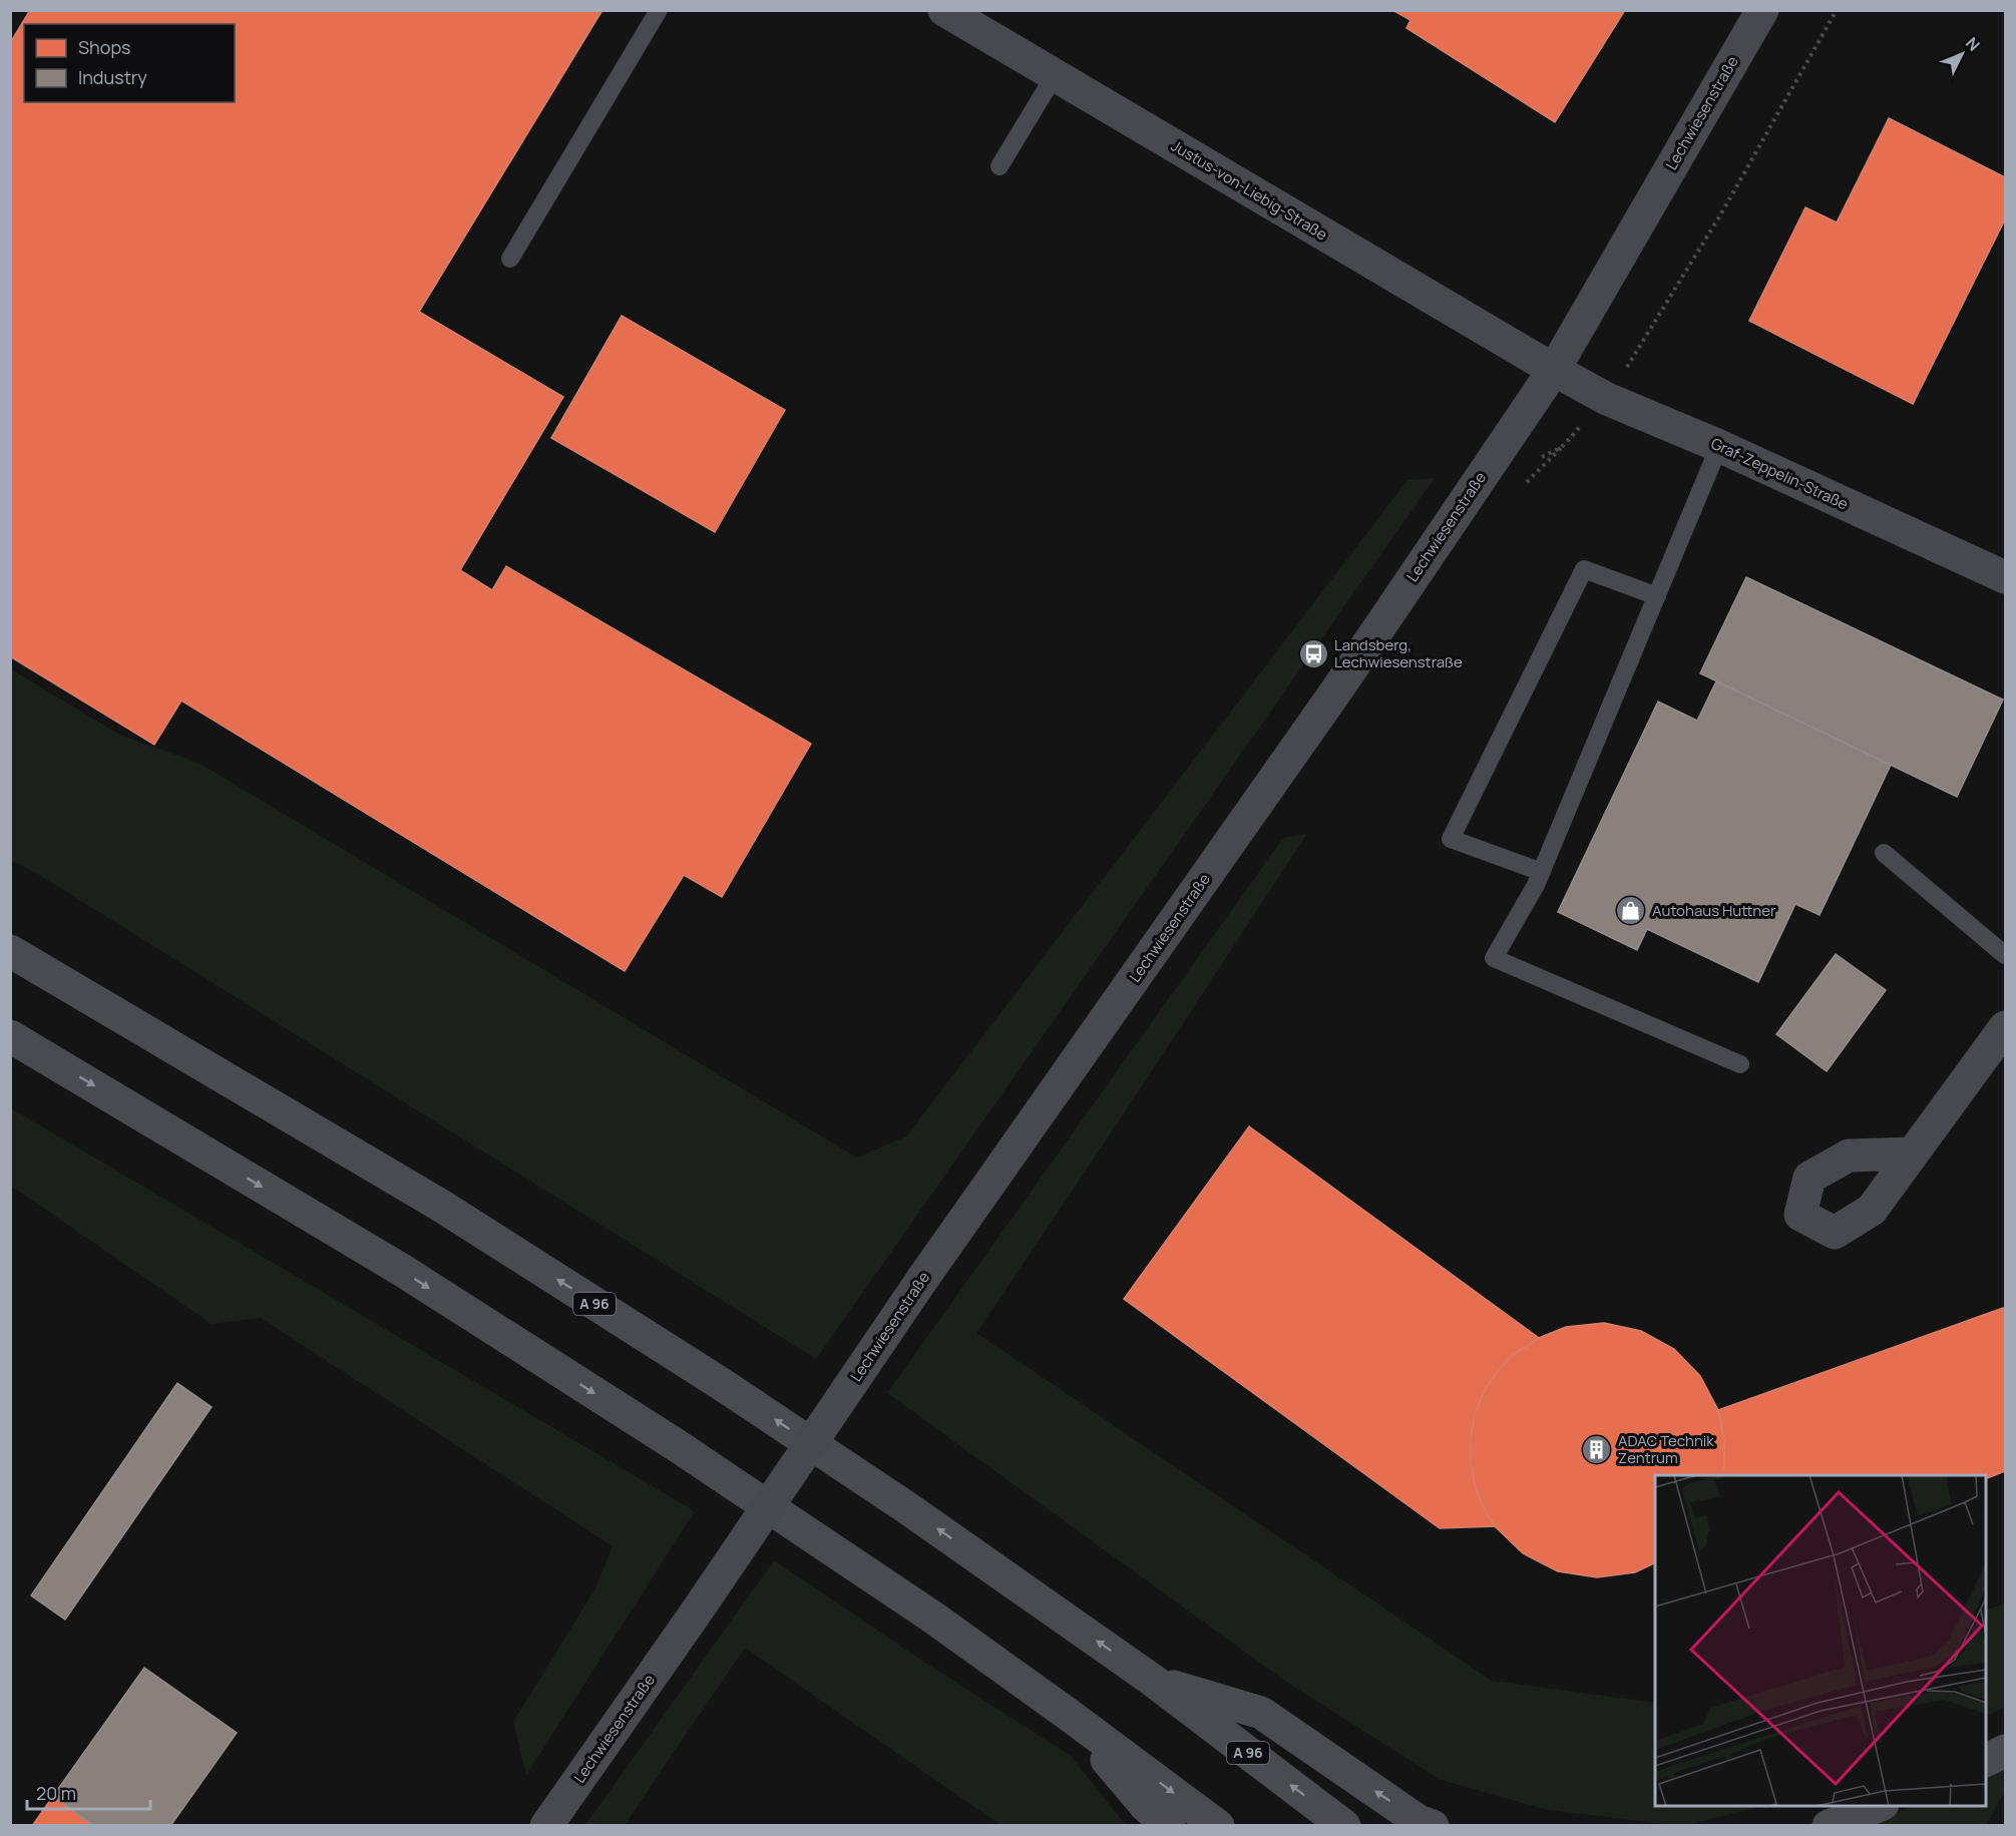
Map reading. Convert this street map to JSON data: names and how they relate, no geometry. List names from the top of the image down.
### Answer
{
  "streets": {
    "highway": ["A 96"],
    "street": ["Lechwiesenstraße", "Justus-von-Liebig-Straße", "Graf-Zeppelin-Straße"]
  },
  "crossings": [
    ["Lechwiesenstraße", "Justus-von-Liebig-Straße"],
    ["Lechwiesenstraße", "Graf-Zeppelin-Straße"],
    ["Justus-von-Liebig-Straße", "Graf-Zeppelin-Straße"]
  ],
  "places": {
    "bus stop": ["Landsberg, Lechwiesenstraße"],
    "shop": ["Autohaus Huttner"],
    "building": ["ADAC Technik Zentrum"]
  },
  "legend": ["Shops", "Industry"],
  "scale_bar": "20 m",
  "north": "top right"
}
